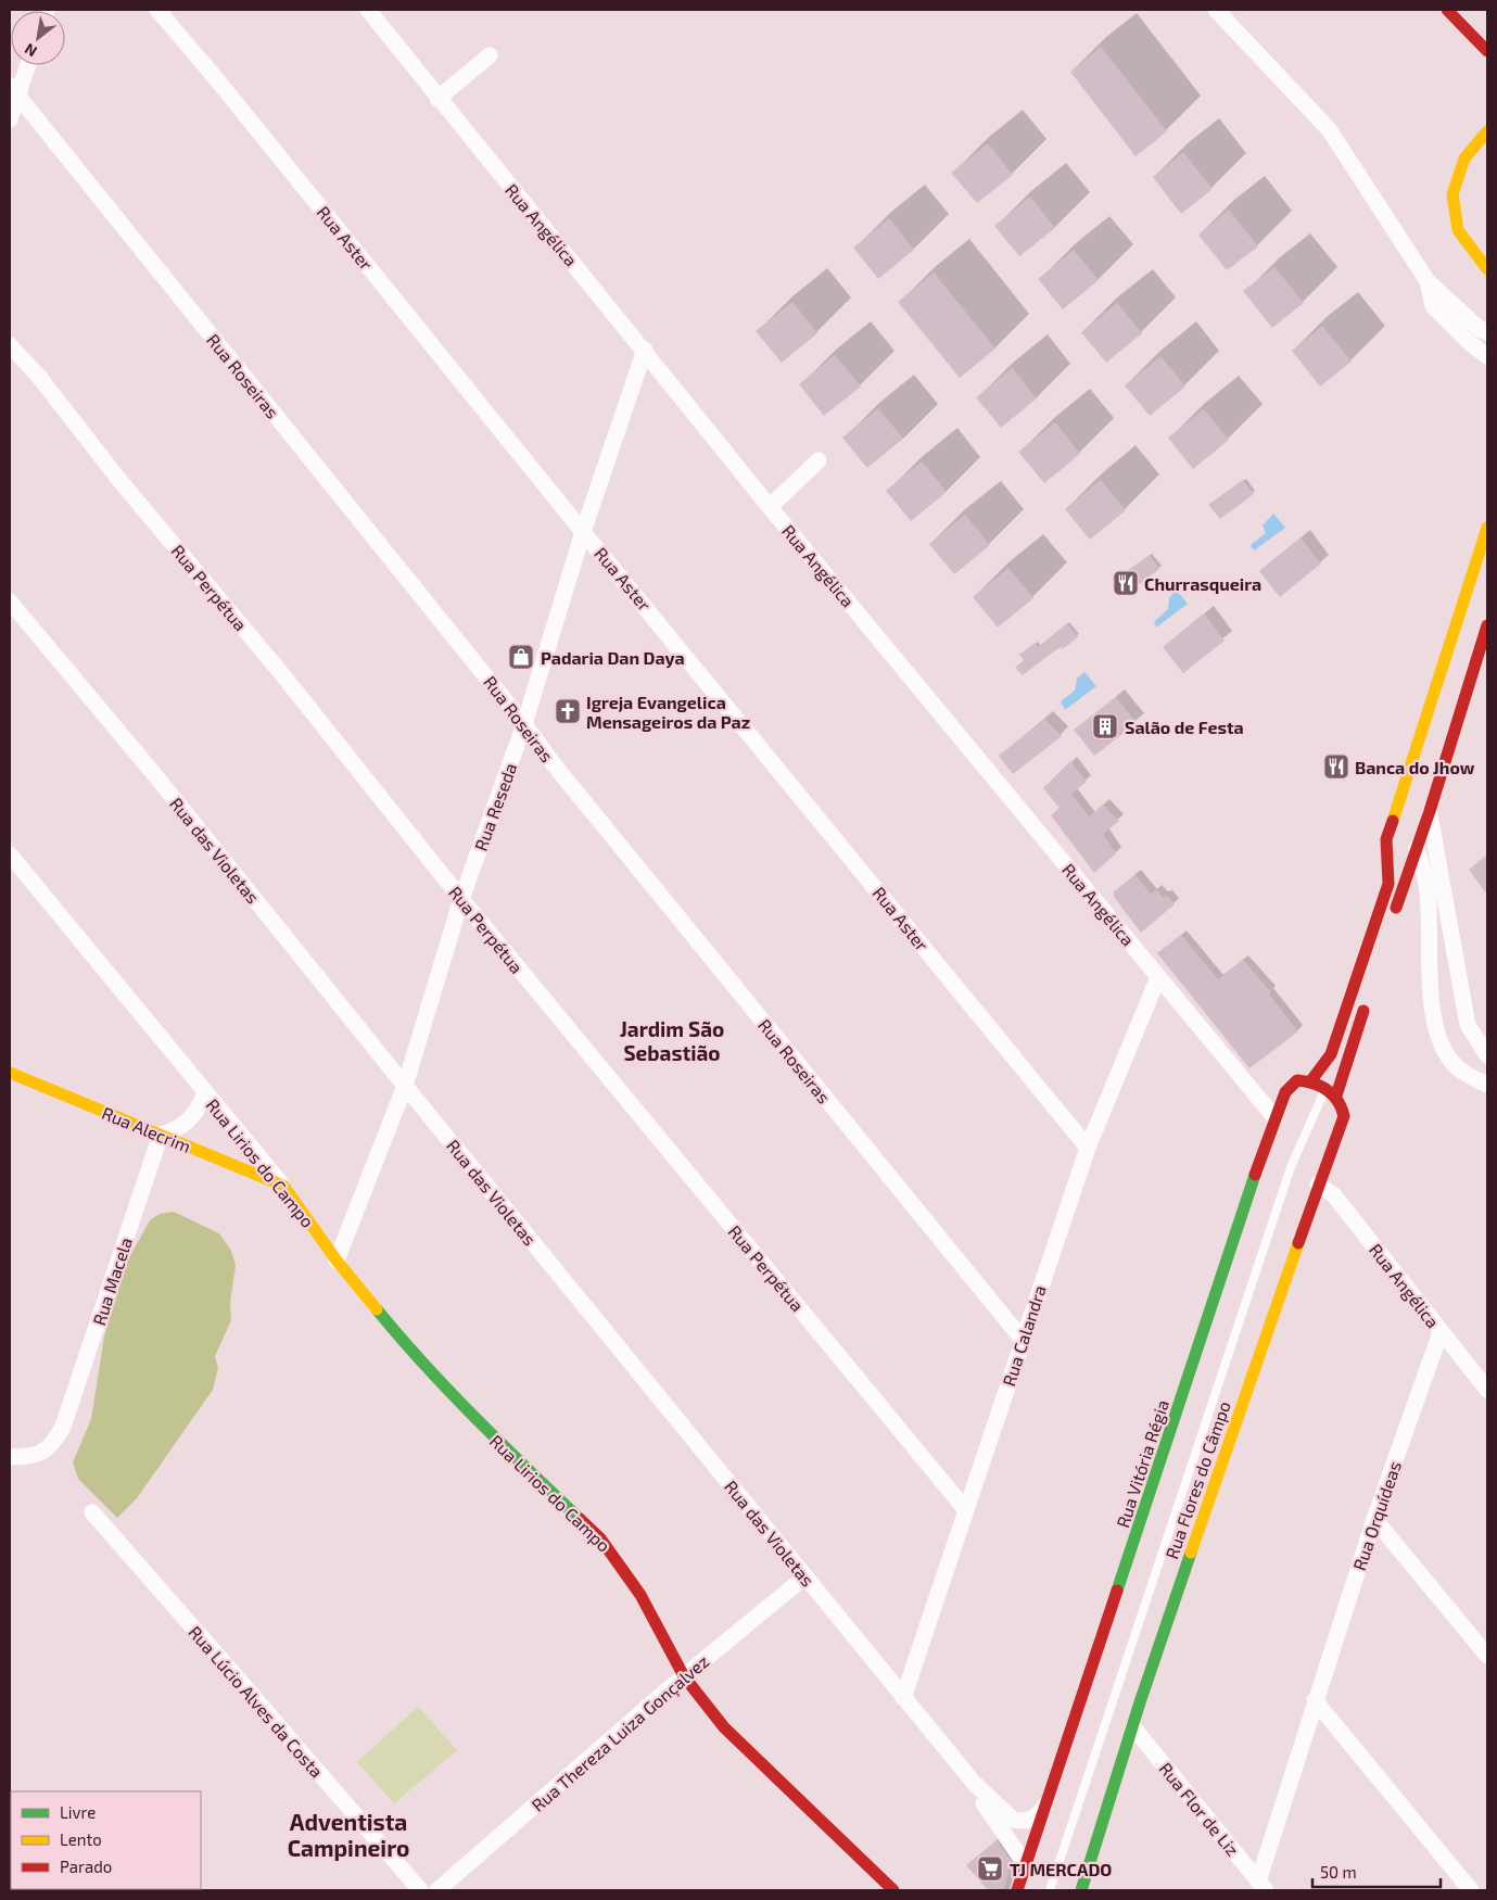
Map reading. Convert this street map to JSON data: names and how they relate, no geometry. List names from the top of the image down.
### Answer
{
  "streets": {
    "main road": [
      "Rua Alecrim",
      "Rua Lirios do Campo",
      "Rua Vitória Régia",
      "Rua Flores do Câmpo"
    ],
    "street": [
      "Rua Angélica",
      "Rua Aster",
      "Rua Roseiras",
      "Rua Perpétua",
      "Rua Reseda",
      "Rua das Violetas",
      "Rua Macela",
      "Rua Calandra",
      "Rua Orquídeas",
      "Rua Lúcio Alves da Costa",
      "Rua Thereza Luiza Gonçalvez",
      "Rua Flor de Liz"
    ]
  },
  "crossings": [
    ["Rua Angélica", "Rua Reseda"],
    ["Rua Angélica", "Rua Calandra"],
    ["Rua Angélica", "Rua Vitória Régia"],
    ["Rua Angélica", "Rua Flores do Câmpo"],
    ["Rua Angélica", "Rua Orquídeas"],
    ["Rua Aster", "Rua Reseda"],
    ["Rua Aster", "Rua Calandra"],
    ["Rua Roseiras", "Rua Reseda"],
    ["Rua Roseiras", "Rua Calandra"],
    ["Rua Perpétua", "Rua Reseda"],
    ["Rua Perpétua", "Rua Calandra"],
    ["Rua Reseda", "Rua das Violetas"],
    ["Rua Reseda", "Rua Lirios do Campo"],
    ["Rua das Violetas", "Rua Calandra"],
    ["Rua das Violetas", "Rua Vitória Régia"],
    ["Rua das Violetas", "Rua Thereza Luiza Gonçalvez"],
    ["Rua Alecrim", "Rua Lirios do Campo"],
    ["Rua Alecrim", "Rua Macela"],
    ["Rua Lirios do Campo", "Rua Macela"],
    ["Rua Lirios do Campo", "Rua Thereza Luiza Gonçalvez"],
    ["Rua Flores do Câmpo", "Rua Flor de Liz"],
    ["Rua Orquídeas", "Rua Flor de Liz"]
  ],
  "districts": ["Jardim São Sebastião", "Adventista Campineiro"],
  "places": {
    "restaurant": ["Churrasqueira", "Banca do Jhow"],
    "shop": ["Padaria Dan Daya"],
    "church": ["Igreja Evangelica Mensageiros da Paz"],
    "building": ["Salão de Festa"],
    "supermarket": ["TJ MERCADO"]
  },
  "legend": ["Livre", "Lento", "Parado"],
  "scale_bar": "50 m",
  "north": "bottom left"
}
